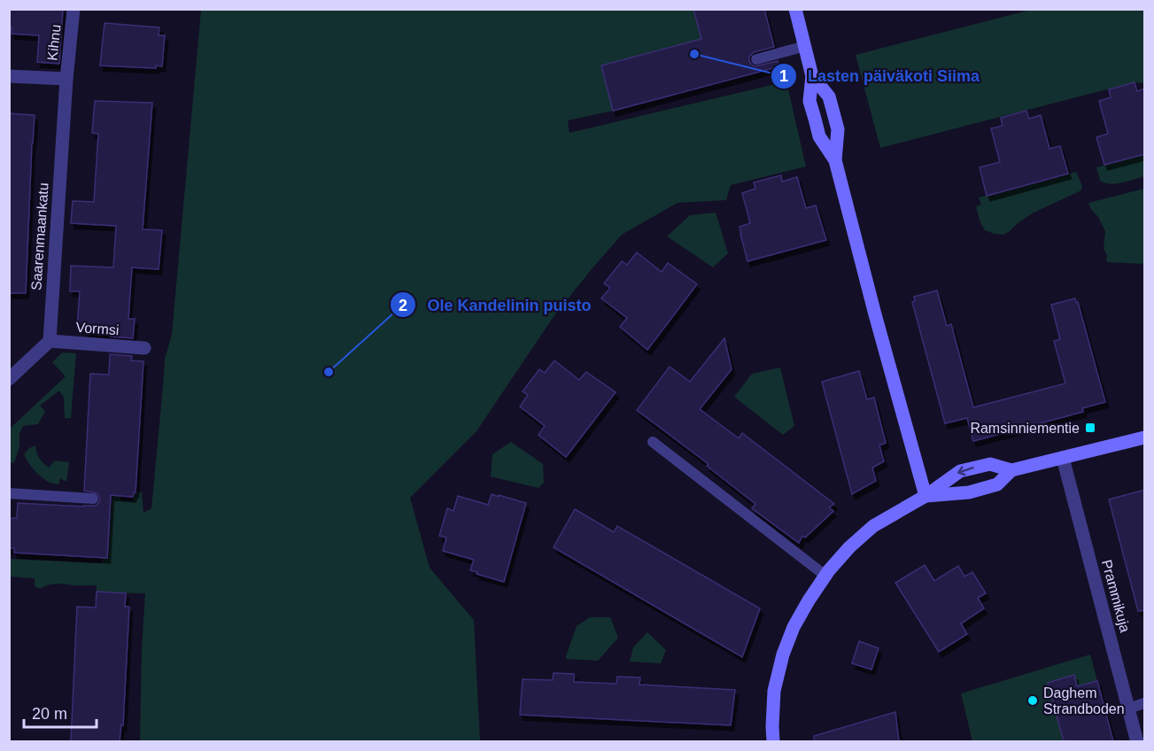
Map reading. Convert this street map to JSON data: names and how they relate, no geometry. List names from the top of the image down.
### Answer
{
  "streets": {
    "street": [
      "Kihnu",
      "Saarenmaankatu",
      "Vormsi",
      "Prammikuja"
    ]
  },
  "crossings": [
    ["Kihnu", "Saarenmaankatu"],
    ["Saarenmaankatu", "Vormsi"]
  ],
  "places": {
    "other": ["Lasten päiväkoti Siima", "Ole Kandelinin puisto", "Daghem Strandboden"],
    "transit": ["Ramsinniementie"]
  },
  "scale_bar": "20 m"
}
